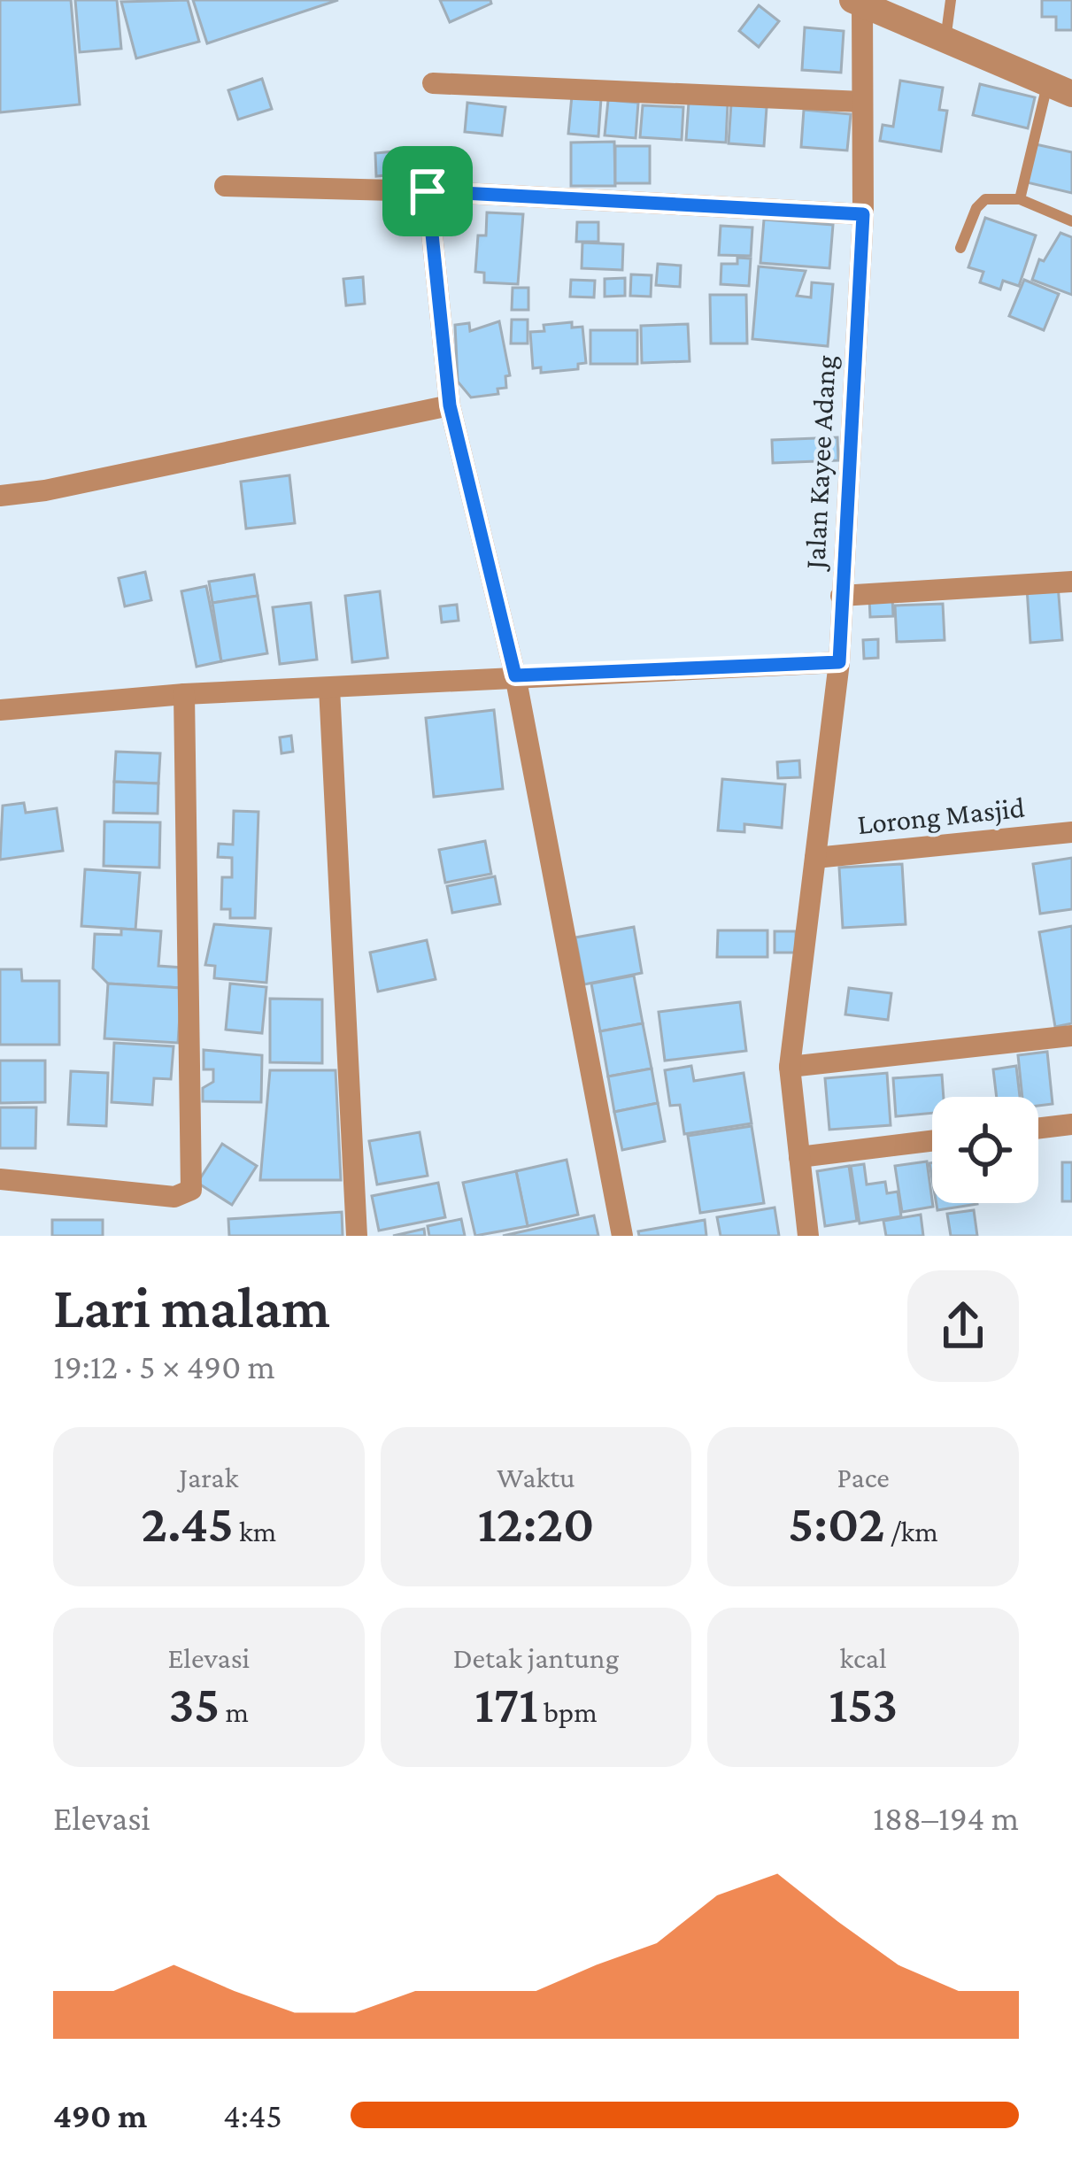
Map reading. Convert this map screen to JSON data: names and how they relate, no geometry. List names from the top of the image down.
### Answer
{
  "streets": {
    "street": ["Jalan Kayee Adang", "Lorong Masjid"]
  },
  "crossings": [
    ["Jalan Kayee Adang", "Lorong Masjid"]
  ],
  "page": {
    "heading": ["Lari malam", "19:12 · 5 × 490 m"],
    "stats": [
      ["Jarak", "2.45 km"],
      ["Waktu", "12:20"],
      ["Pace", "5:02 /km"],
      ["Elevasi", "35 m"],
      ["Detak jantung", "171 bpm"],
      ["kcal", "153"]
    ],
    "chart": ["Elevasi", "188–194 m"],
    "list": [
      {
        "name": "490 m",
        "note": "4:45"
      }
    ]
  }
}
